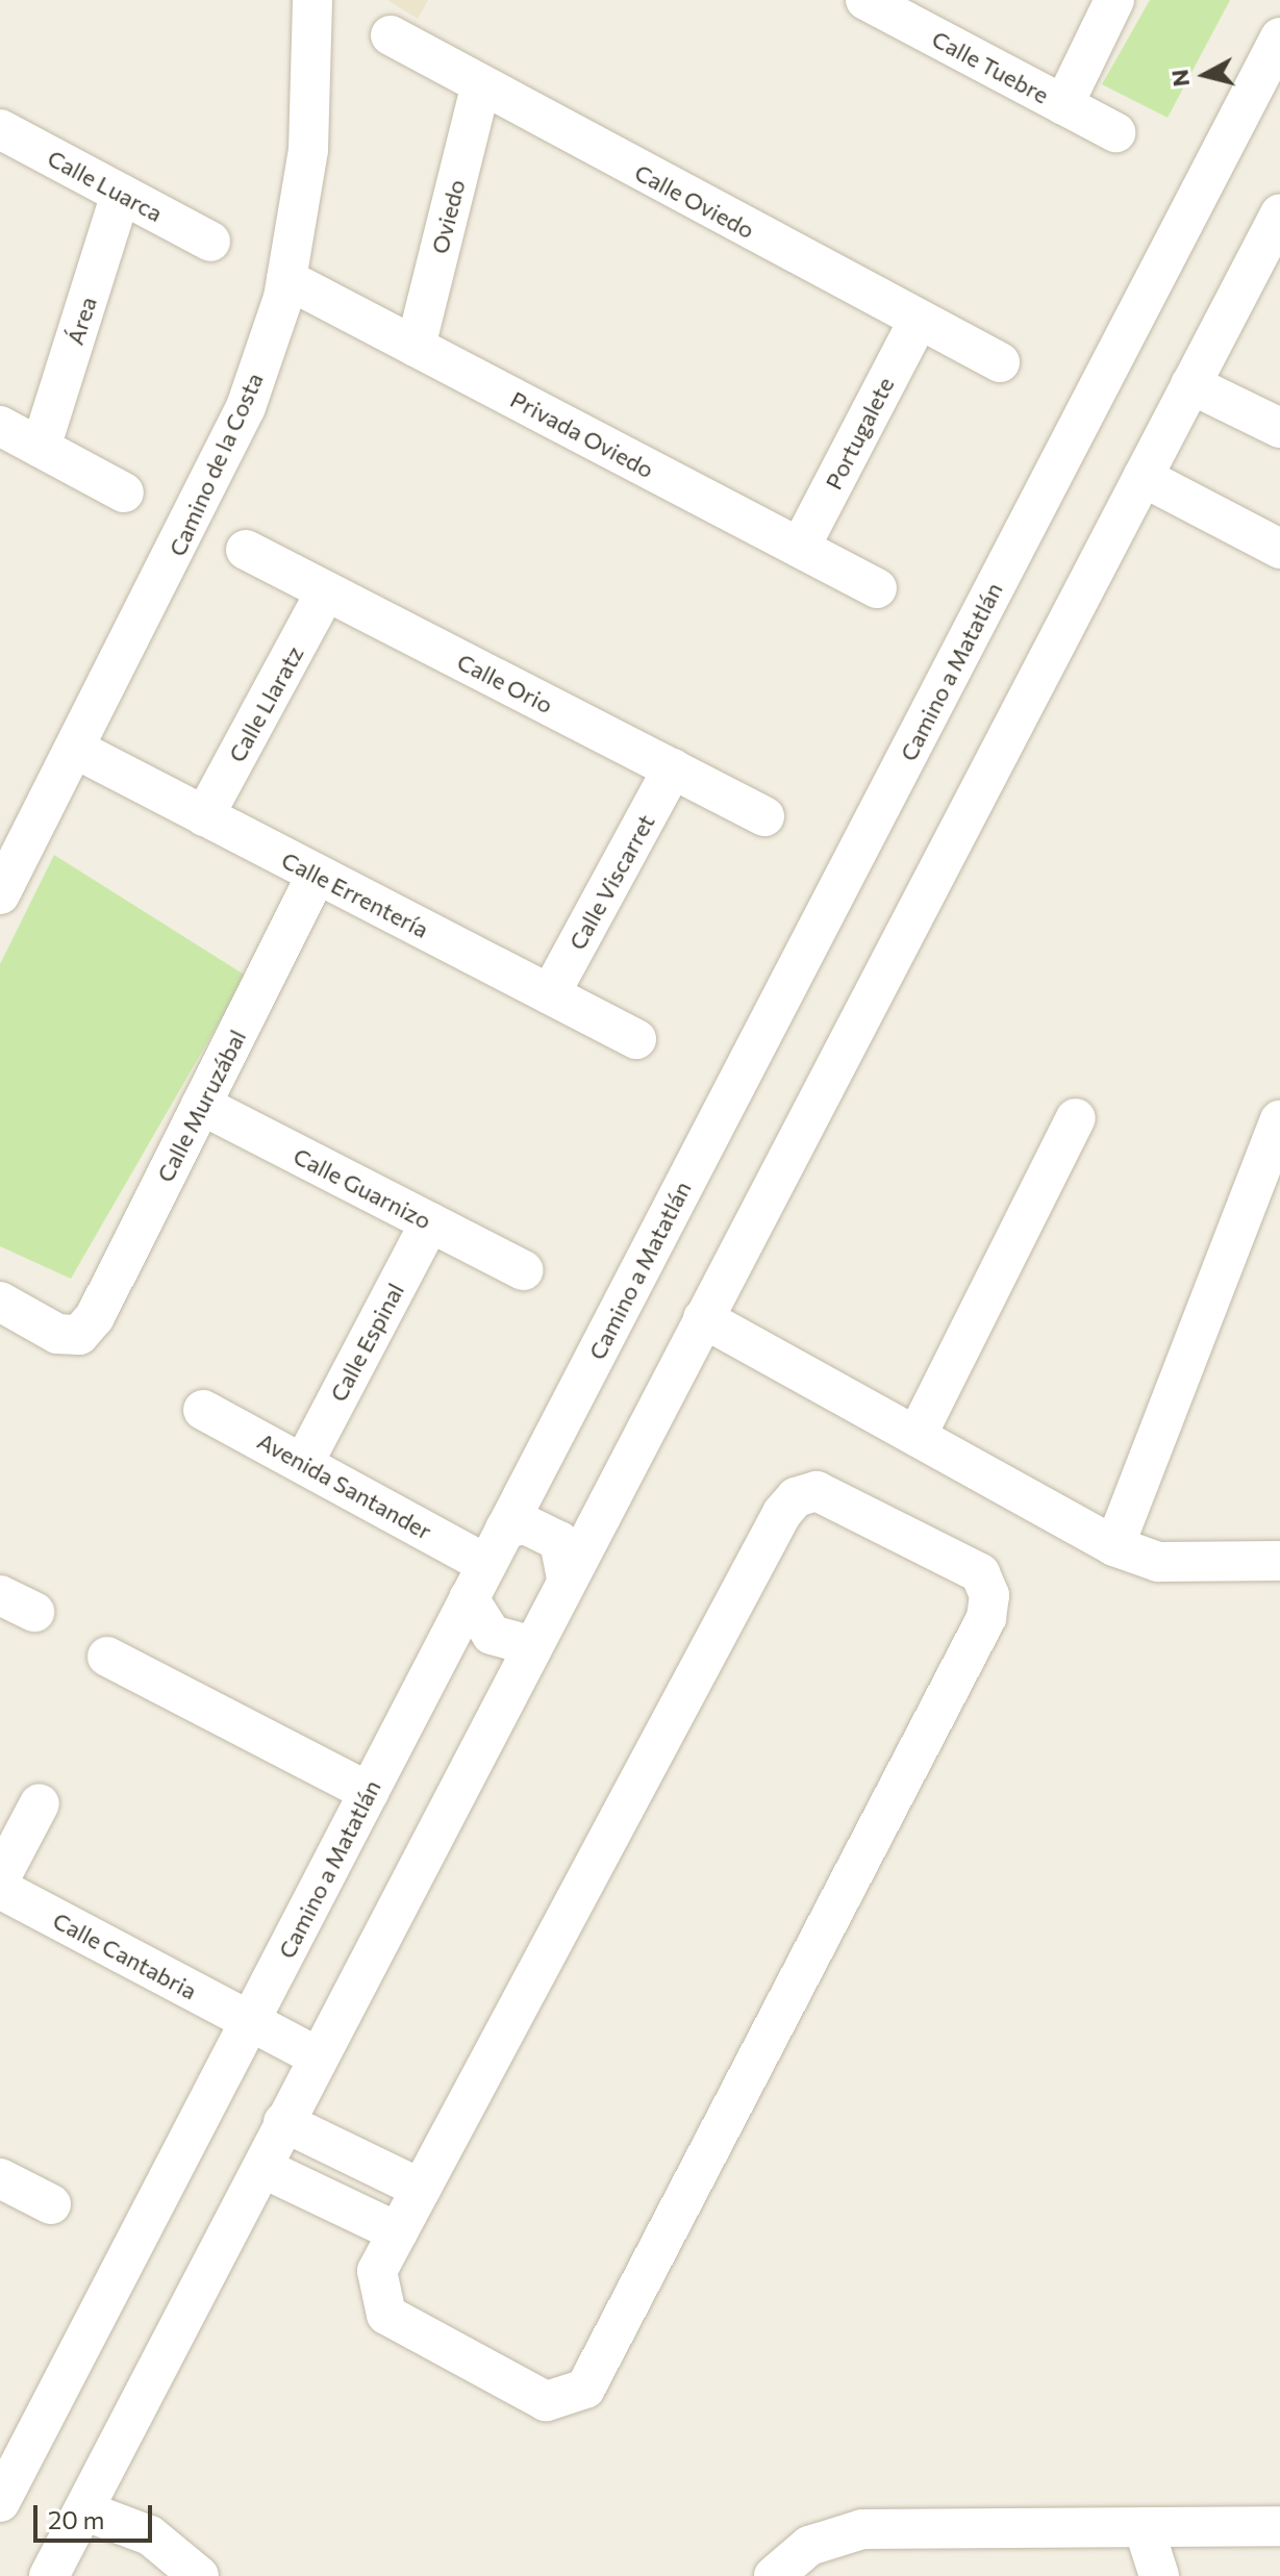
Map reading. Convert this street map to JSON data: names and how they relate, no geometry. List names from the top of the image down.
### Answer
{
  "streets": {
    "street": [
      "Calle Tuebre",
      "Calle Luarca",
      "Calle Oviedo",
      "Oviedo",
      "Área",
      "Portugalete",
      "Privada Oviedo",
      "Camino de la Costa",
      "Camino a Matatlán",
      "Calle Orio",
      "Calle Llaratz",
      "Calle Viscarret",
      "Calle Errentería",
      "Calle Muruzábal",
      "Calle Guarnizo",
      "Calle Espinal",
      "Avenida Santander",
      "Calle Cantabria"
    ]
  },
  "crossings": [
    ["Calle Luarca", "Área"],
    ["Calle Oviedo", "Oviedo"],
    ["Calle Oviedo", "Portugalete"],
    ["Oviedo", "Privada Oviedo"],
    ["Portugalete", "Privada Oviedo"],
    ["Privada Oviedo", "Camino de la Costa"],
    ["Camino de la Costa", "Calle Errentería"],
    ["Camino a Matatlán", "Avenida Santander"],
    ["Camino a Matatlán", "Calle Cantabria"],
    ["Calle Orio", "Calle Llaratz"],
    ["Calle Orio", "Calle Viscarret"],
    ["Calle Llaratz", "Calle Errentería"],
    ["Calle Viscarret", "Calle Errentería"],
    ["Calle Errentería", "Calle Muruzábal"],
    ["Calle Muruzábal", "Calle Guarnizo"],
    ["Calle Guarnizo", "Calle Espinal"],
    ["Calle Espinal", "Avenida Santander"]
  ],
  "scale_bar": "20 m",
  "north": "left"
}
